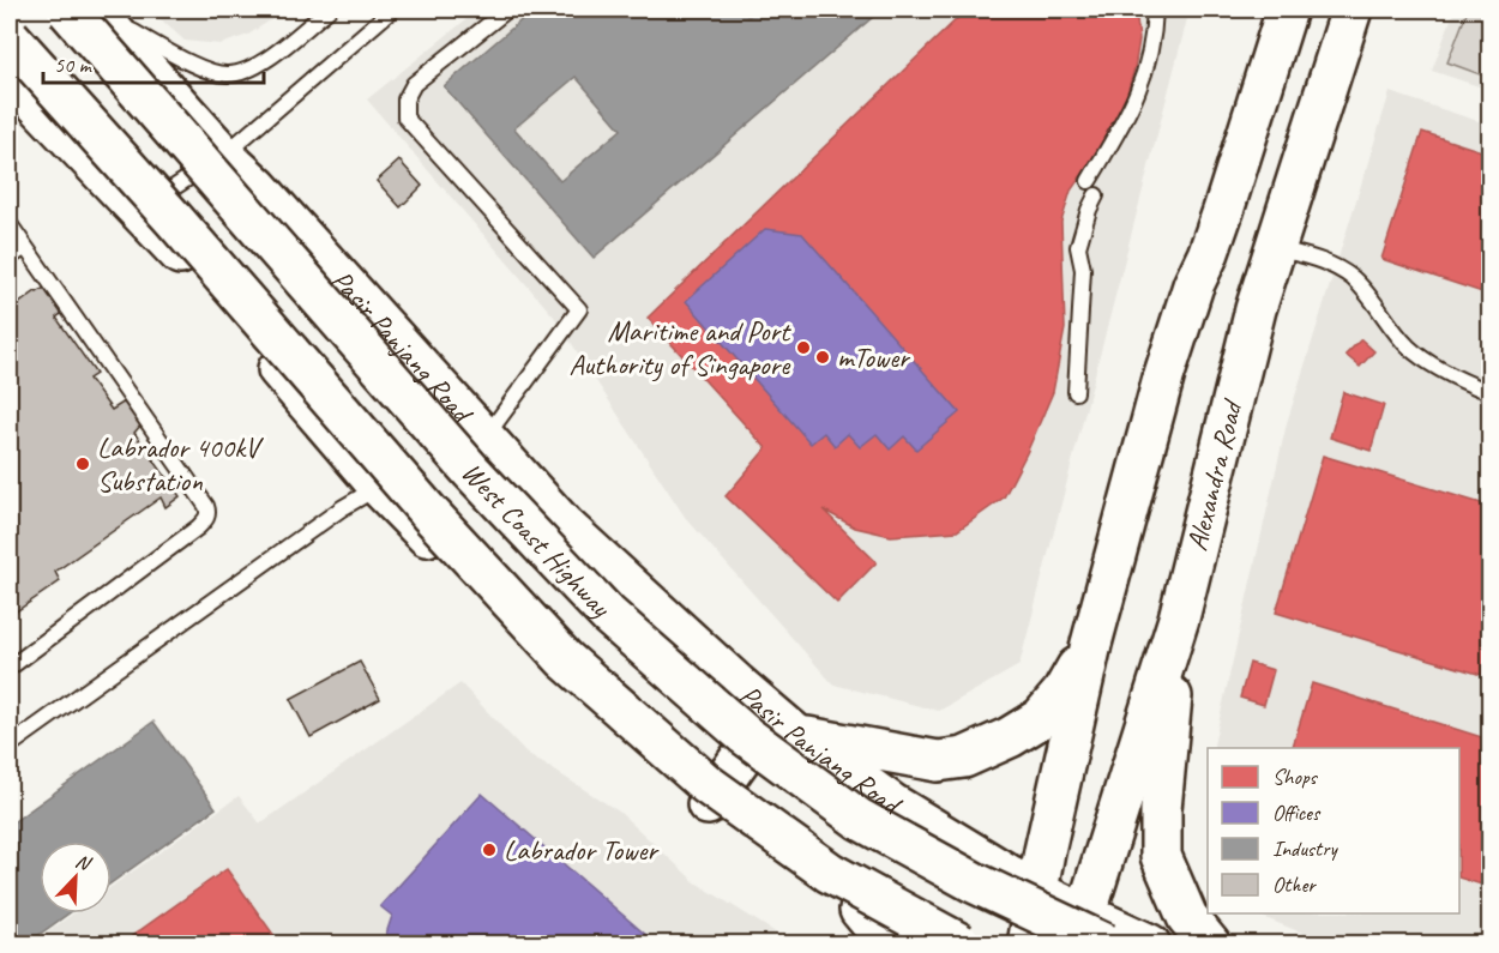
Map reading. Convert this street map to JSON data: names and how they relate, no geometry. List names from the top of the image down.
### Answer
{
  "streets": {
    "main road": ["Pasir Panjang Road", "Alexandra Road", "West Coast Highway"]
  },
  "crossings": [
    ["Pasir Panjang Road", "Alexandra Road"],
    ["Pasir Panjang Road", "West Coast Highway"],
    ["Alexandra Road", "West Coast Highway"]
  ],
  "places": [
    "Maritime and Port Authority of Singapore",
    "mTower",
    "Labrador 400kV Substation",
    "Labrador Tower"
  ],
  "legend": [
    "Shops",
    "Offices",
    "Industry",
    "Other"
  ],
  "scale_bar": "50 m",
  "north": "top right"
}
